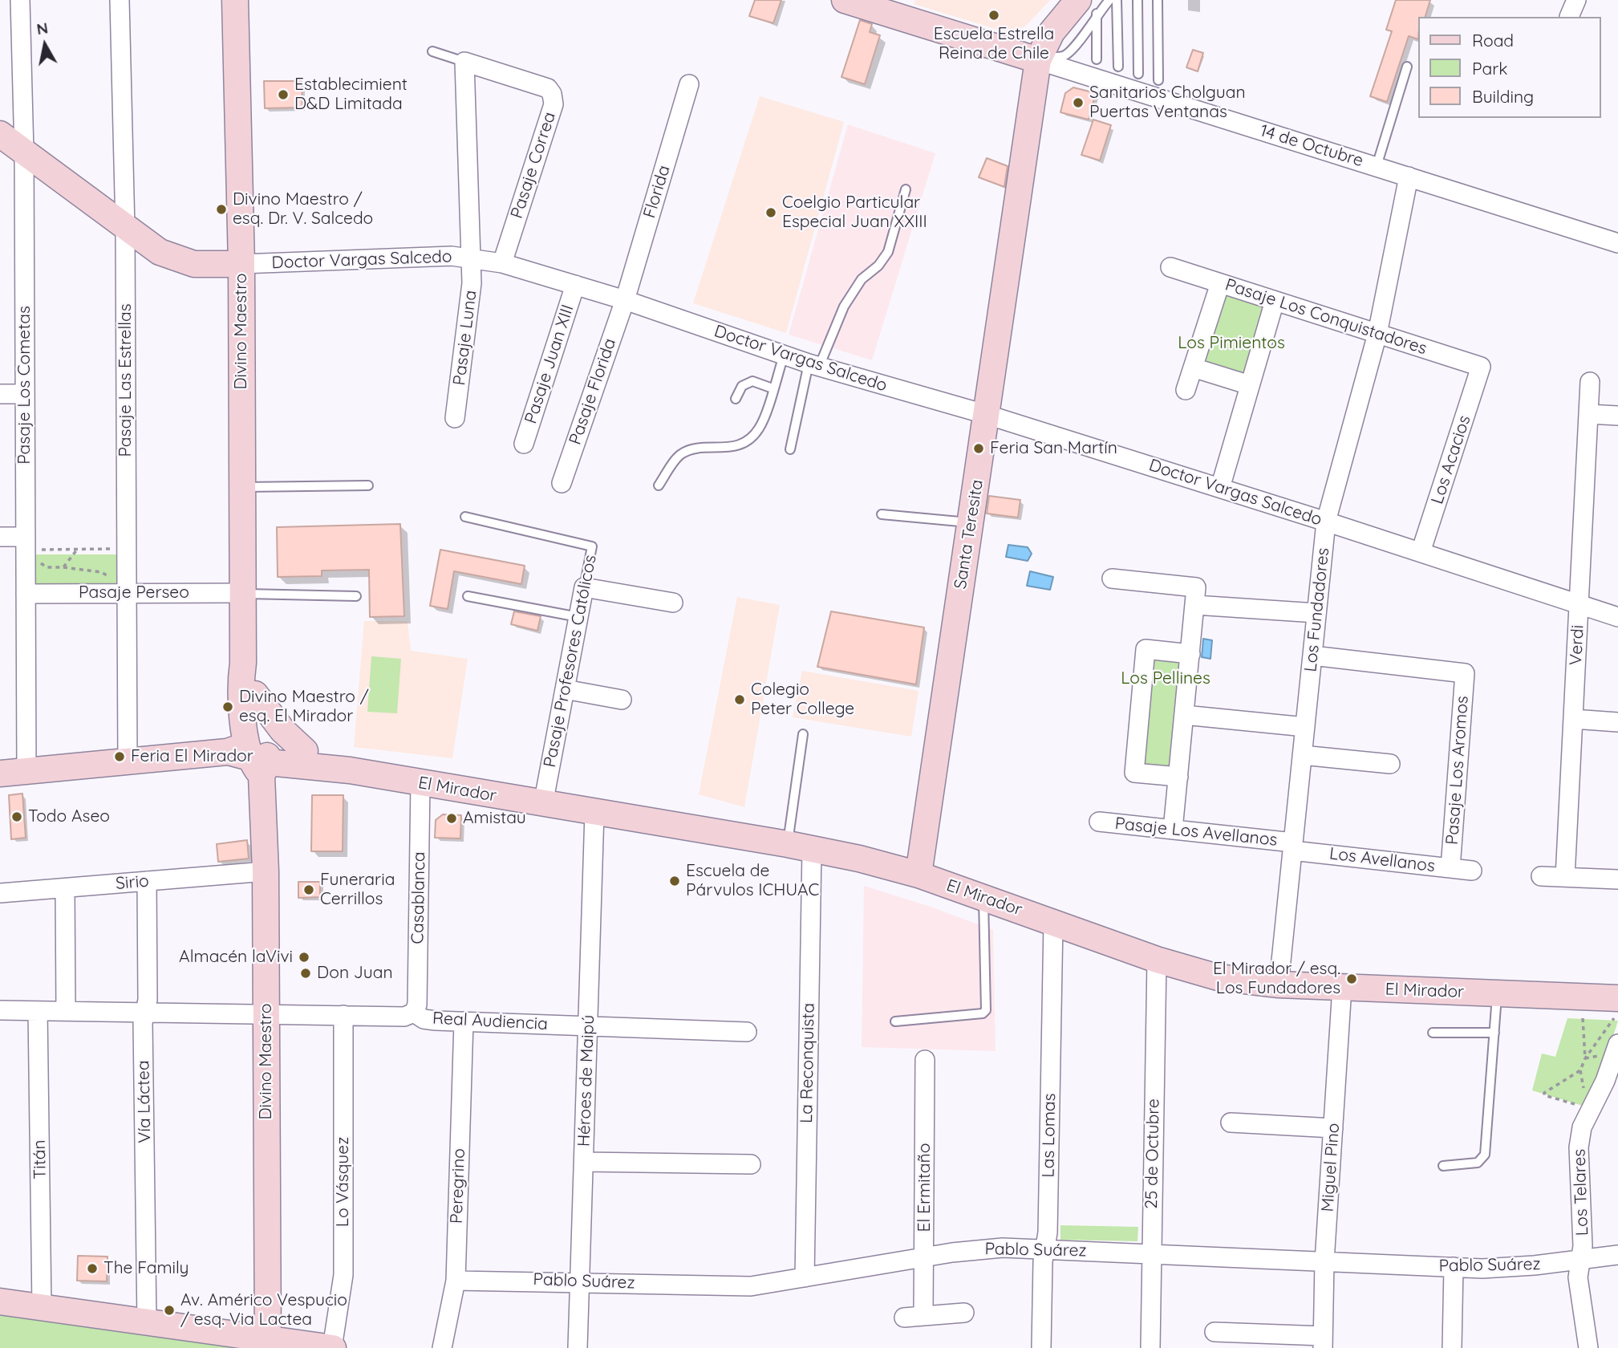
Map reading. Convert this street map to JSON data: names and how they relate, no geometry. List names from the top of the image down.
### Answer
{
  "streets": {
    "street": [
      "14 de Octubre",
      "Pasaje Correa",
      "Florida",
      "Doctor Vargas Salcedo",
      "Pasaje Los Conquistadores",
      "Divino Maestro",
      "Pasaje Luna",
      "Pasaje Juan XIII",
      "Pasaje Las Estrellas",
      "Pasaje Los Cometas",
      "Pasaje Florida",
      "Los Acacios",
      "Santa Teresita",
      "Pasaje Perseo",
      "Los Fundadores",
      "Verdi",
      "Pasaje Profesores Católicos",
      "Pasaje Los Aromos",
      "El Mirador",
      "Pasaje Los Avellanos",
      "Los Avellanos",
      "Sirio",
      "Casablanca",
      "Real Audiencia",
      "La Reconquista",
      "Héroes de Maipú",
      "Vía Láctea",
      "Las Lomas",
      "25 de Octubre",
      "Titán",
      "Miguel Pino",
      "Lo Vásquez",
      "Peregrino",
      "El Ermitaño",
      "Los Telares",
      "Pablo Suárez"
    ]
  },
  "crossings": [
    ["14 de Octubre", "Santa Teresita"],
    ["14 de Octubre", "Los Fundadores"],
    ["Pasaje Correa", "Doctor Vargas Salcedo"],
    ["Florida", "Doctor Vargas Salcedo"],
    ["Florida", "Pasaje Florida"],
    ["Doctor Vargas Salcedo", "Divino Maestro"],
    ["Doctor Vargas Salcedo", "Pasaje Luna"],
    ["Doctor Vargas Salcedo", "Pasaje Juan XIII"],
    ["Doctor Vargas Salcedo", "Pasaje Las Estrellas"],
    ["Doctor Vargas Salcedo", "Pasaje Los Cometas"],
    ["Doctor Vargas Salcedo", "Pasaje Florida"],
    ["Doctor Vargas Salcedo", "Los Acacios"],
    ["Doctor Vargas Salcedo", "Santa Teresita"],
    ["Doctor Vargas Salcedo", "Los Fundadores"],
    ["Doctor Vargas Salcedo", "Verdi"],
    ["Pasaje Los Conquistadores", "Los Acacios"],
    ["Pasaje Los Conquistadores", "Los Fundadores"],
    ["Divino Maestro", "Pasaje Perseo"],
    ["Divino Maestro", "El Mirador"],
    ["Divino Maestro", "Sirio"],
    ["Divino Maestro", "Real Audiencia"],
    ["Pasaje Las Estrellas", "Pasaje Perseo"],
    ["Pasaje Las Estrellas", "El Mirador"],
    ["Pasaje Los Cometas", "Pasaje Perseo"],
    ["Pasaje Los Cometas", "El Mirador"],
    ["Santa Teresita", "El Mirador"],
    ["Los Fundadores", "Pasaje Los Aromos"],
    ["Los Fundadores", "El Mirador"],
    ["Los Fundadores", "Pasaje Los Avellanos"],
    ["Los Fundadores", "Los Avellanos"],
    ["Pasaje Profesores Católicos", "El Mirador"],
    ["Pasaje Los Aromos", "Los Avellanos"],
    ["El Mirador", "Casablanca"],
    ["El Mirador", "La Reconquista"],
    ["El Mirador", "Héroes de Maipú"],
    ["El Mirador", "Las Lomas"],
    ["El Mirador", "25 de Octubre"],
    ["El Mirador", "Miguel Pino"],
    ["Pasaje Los Avellanos", "Los Avellanos"],
    ["Sirio", "Vía Láctea"],
    ["Casablanca", "Real Audiencia"],
    ["Real Audiencia", "Héroes de Maipú"],
    ["Real Audiencia", "Vía Láctea"],
    ["Real Audiencia", "Titán"],
    ["Real Audiencia", "Lo Vásquez"],
    ["Real Audiencia", "Peregrino"],
    ["La Reconquista", "Pablo Suárez"],
    ["Héroes de Maipú", "Pablo Suárez"],
    ["Las Lomas", "Pablo Suárez"],
    ["25 de Octubre", "Pablo Suárez"],
    ["Miguel Pino", "Pablo Suárez"],
    ["Peregrino", "Pablo Suárez"],
    ["El Ermitaño", "Pablo Suárez"],
    ["Los Telares", "Pablo Suárez"]
  ],
  "parks": ["Los Pimientos", "Los Pellines"],
  "places": [
    "Escuela Estrella Reina de Chile",
    "Establecimient D&D Limitada",
    "Sanitarios Cholguan Puertas Ventanas",
    "Divino Maestro / esq. Dr. V. Salcedo",
    "Coelgio Particular Especial Juan XXIII",
    "Feria San Martín",
    "Colegio Peter College",
    "Divino Maestro / esq. El Mirador",
    "Feria El Mirador",
    "Todo Aseo",
    "Amistau",
    "Escuela de Párvulos ICHUAC",
    "Funeraria Cerrillos",
    "Almacén laVivi",
    "Don Juan",
    "El Mirador / esq. Los Fundadores",
    "The Family",
    "Av. Américo Vespucio / esq. Via Lactea"
  ],
  "legend": ["Road", "Park", "Building"],
  "north": "top"
}
